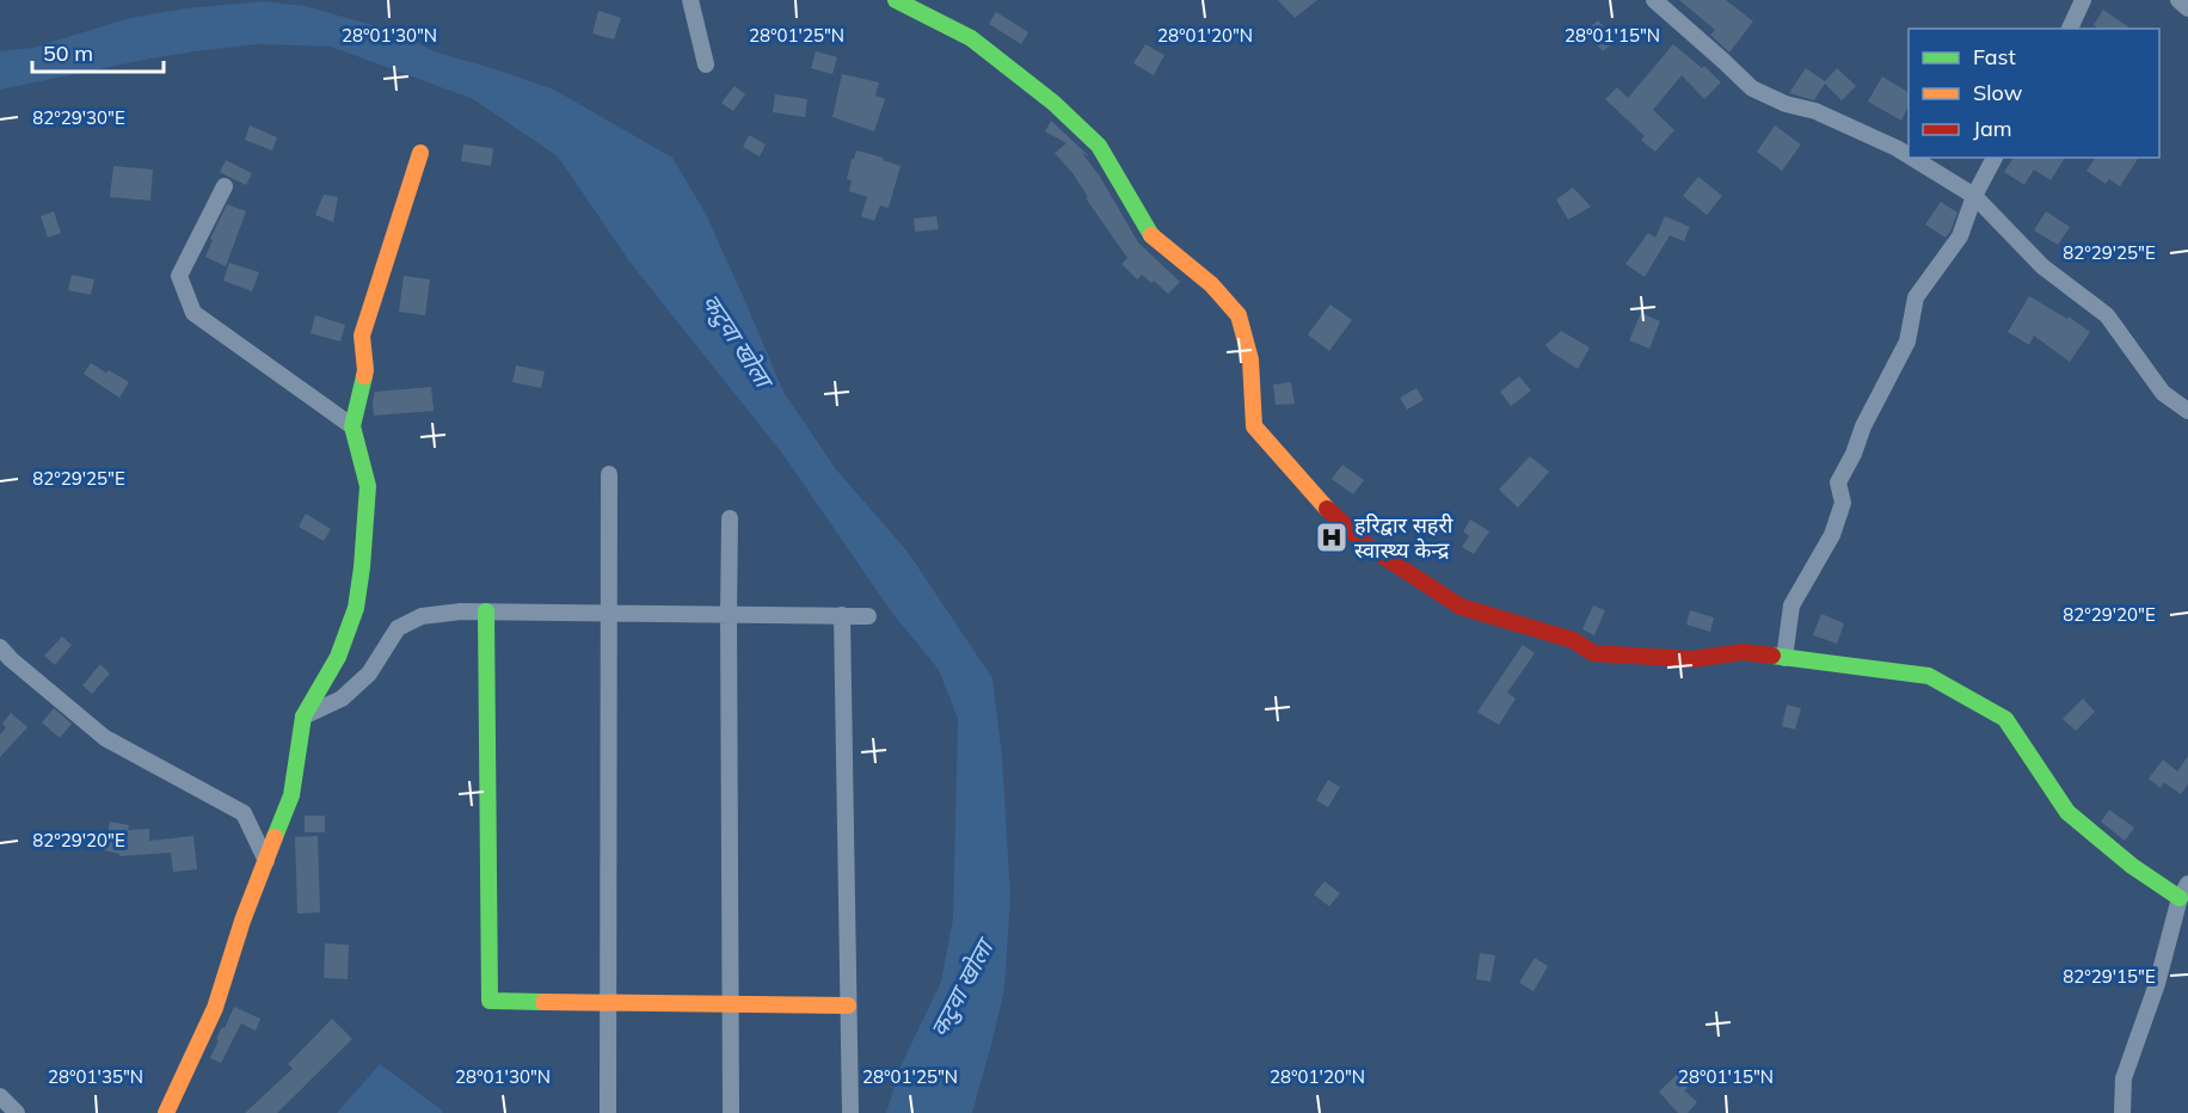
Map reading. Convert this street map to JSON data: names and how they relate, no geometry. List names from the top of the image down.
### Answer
{
  "water": ["कटुवा खोला"],
  "places": {
    "hospital": ["हरिद्वार सहरी स्वास्थ्य केन्द्र"]
  },
  "legend": ["Fast", "Slow", "Jam"],
  "scale_bar": "50 m",
  "coordinates": [
    "28°01'30\"N",
    "28°01'25\"N",
    "28°01'20\"N",
    "28°01'15\"N",
    "82°29'30\"E",
    "82°29'25\"E",
    "82°29'20\"E",
    "82°29'15\"E",
    "28°01'35\"N"
  ]
}
